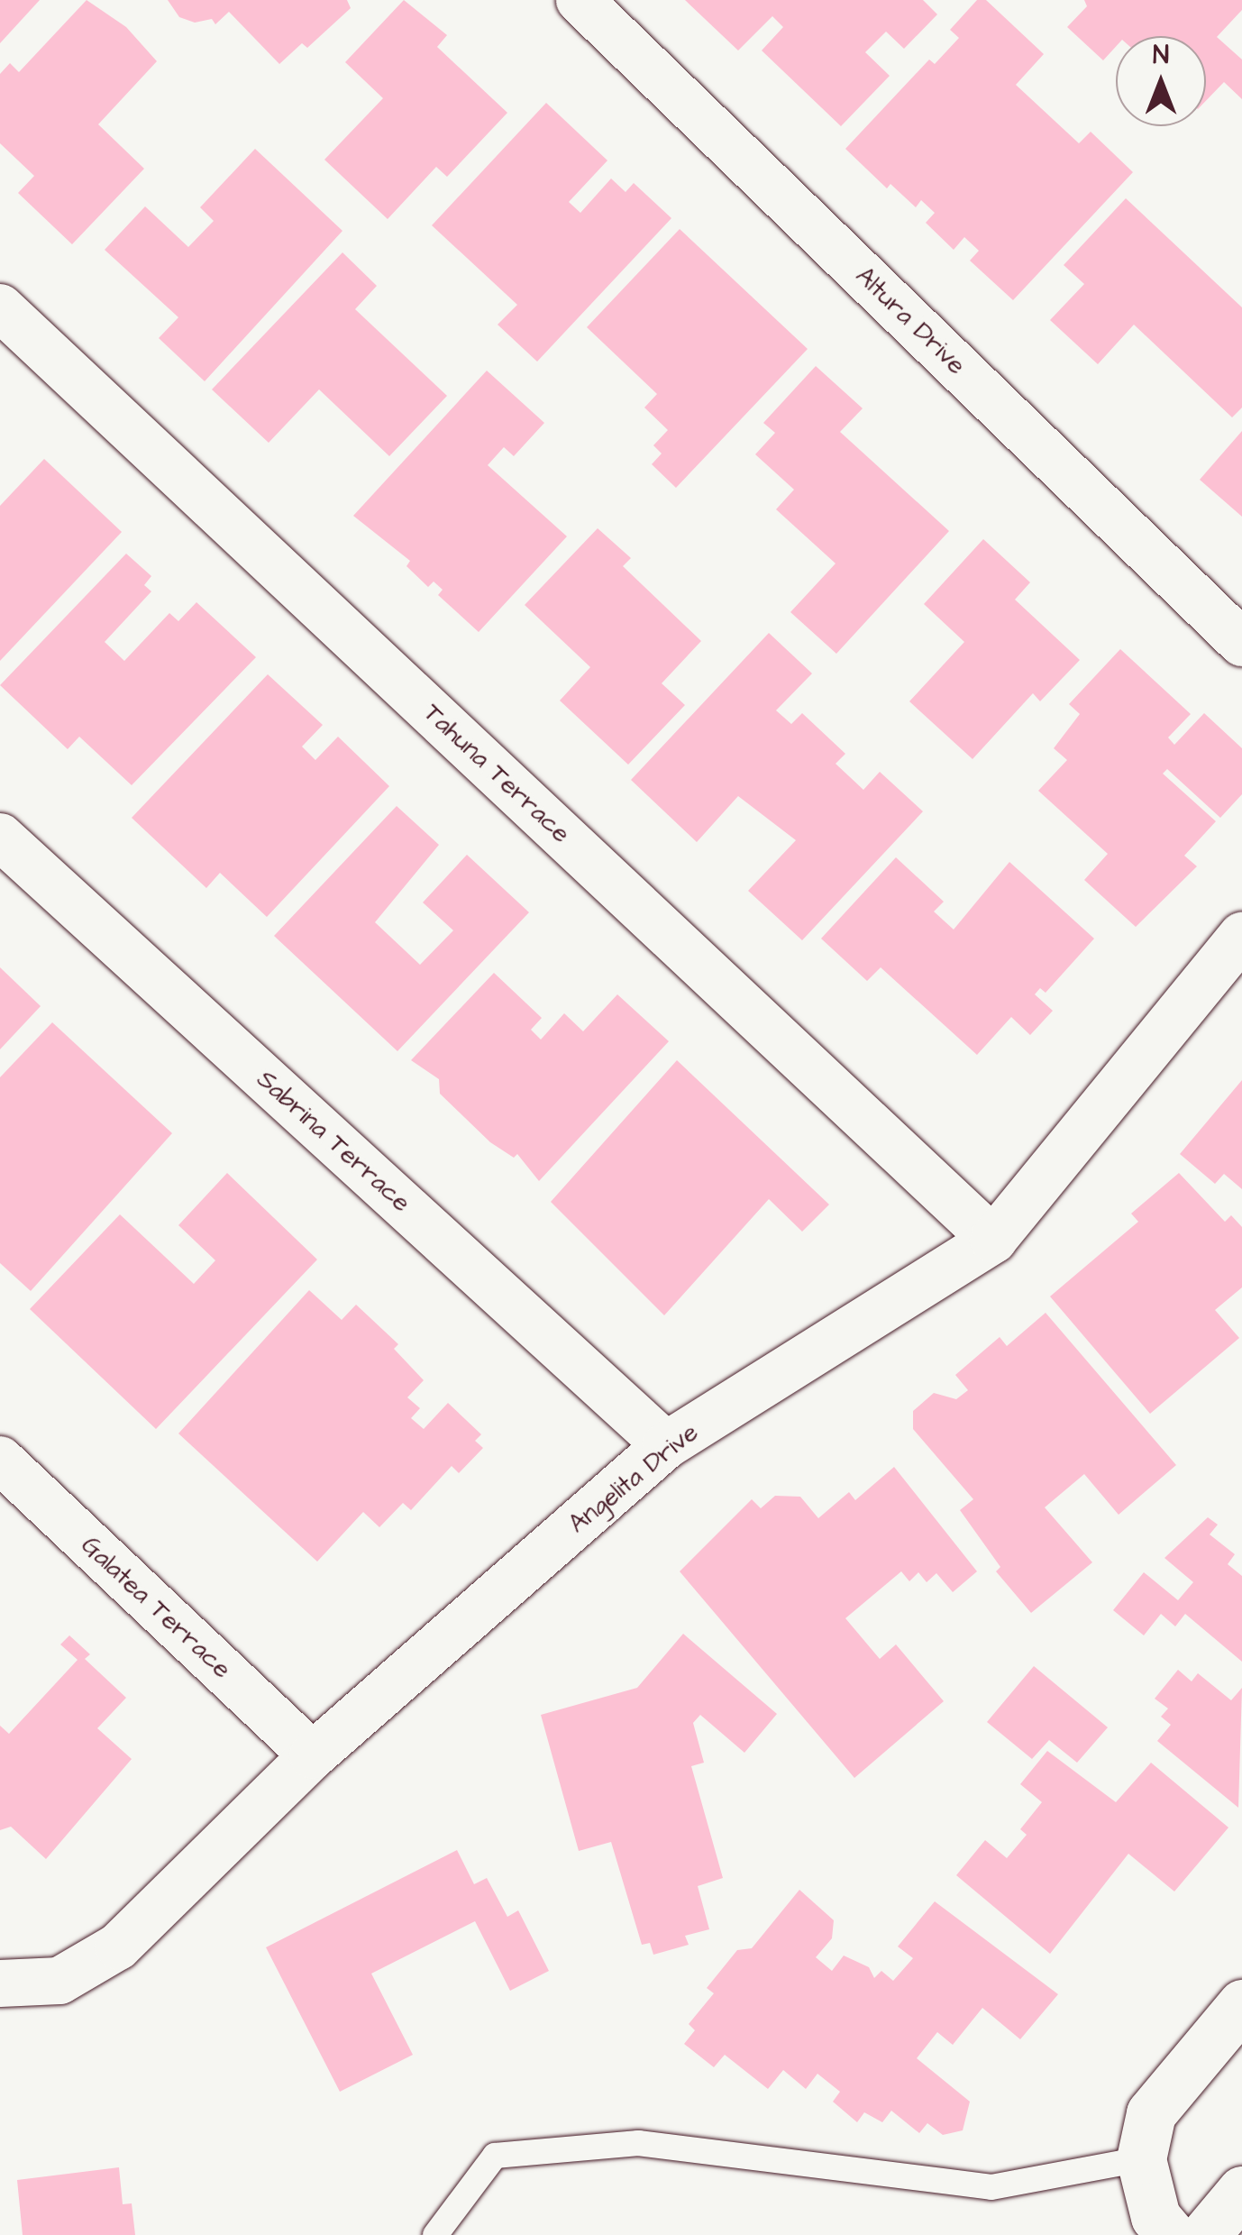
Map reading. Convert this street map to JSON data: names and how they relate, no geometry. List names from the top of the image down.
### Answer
{
  "streets": {
    "street": [
      "Altura Drive",
      "Tahuna Terrace",
      "Sabrina Terrace",
      "Angelita Drive",
      "Galatea Terrace"
    ]
  },
  "crossings": [
    ["Tahuna Terrace", "Angelita Drive"],
    ["Sabrina Terrace", "Angelita Drive"],
    ["Angelita Drive", "Galatea Terrace"]
  ],
  "north": "top"
}
